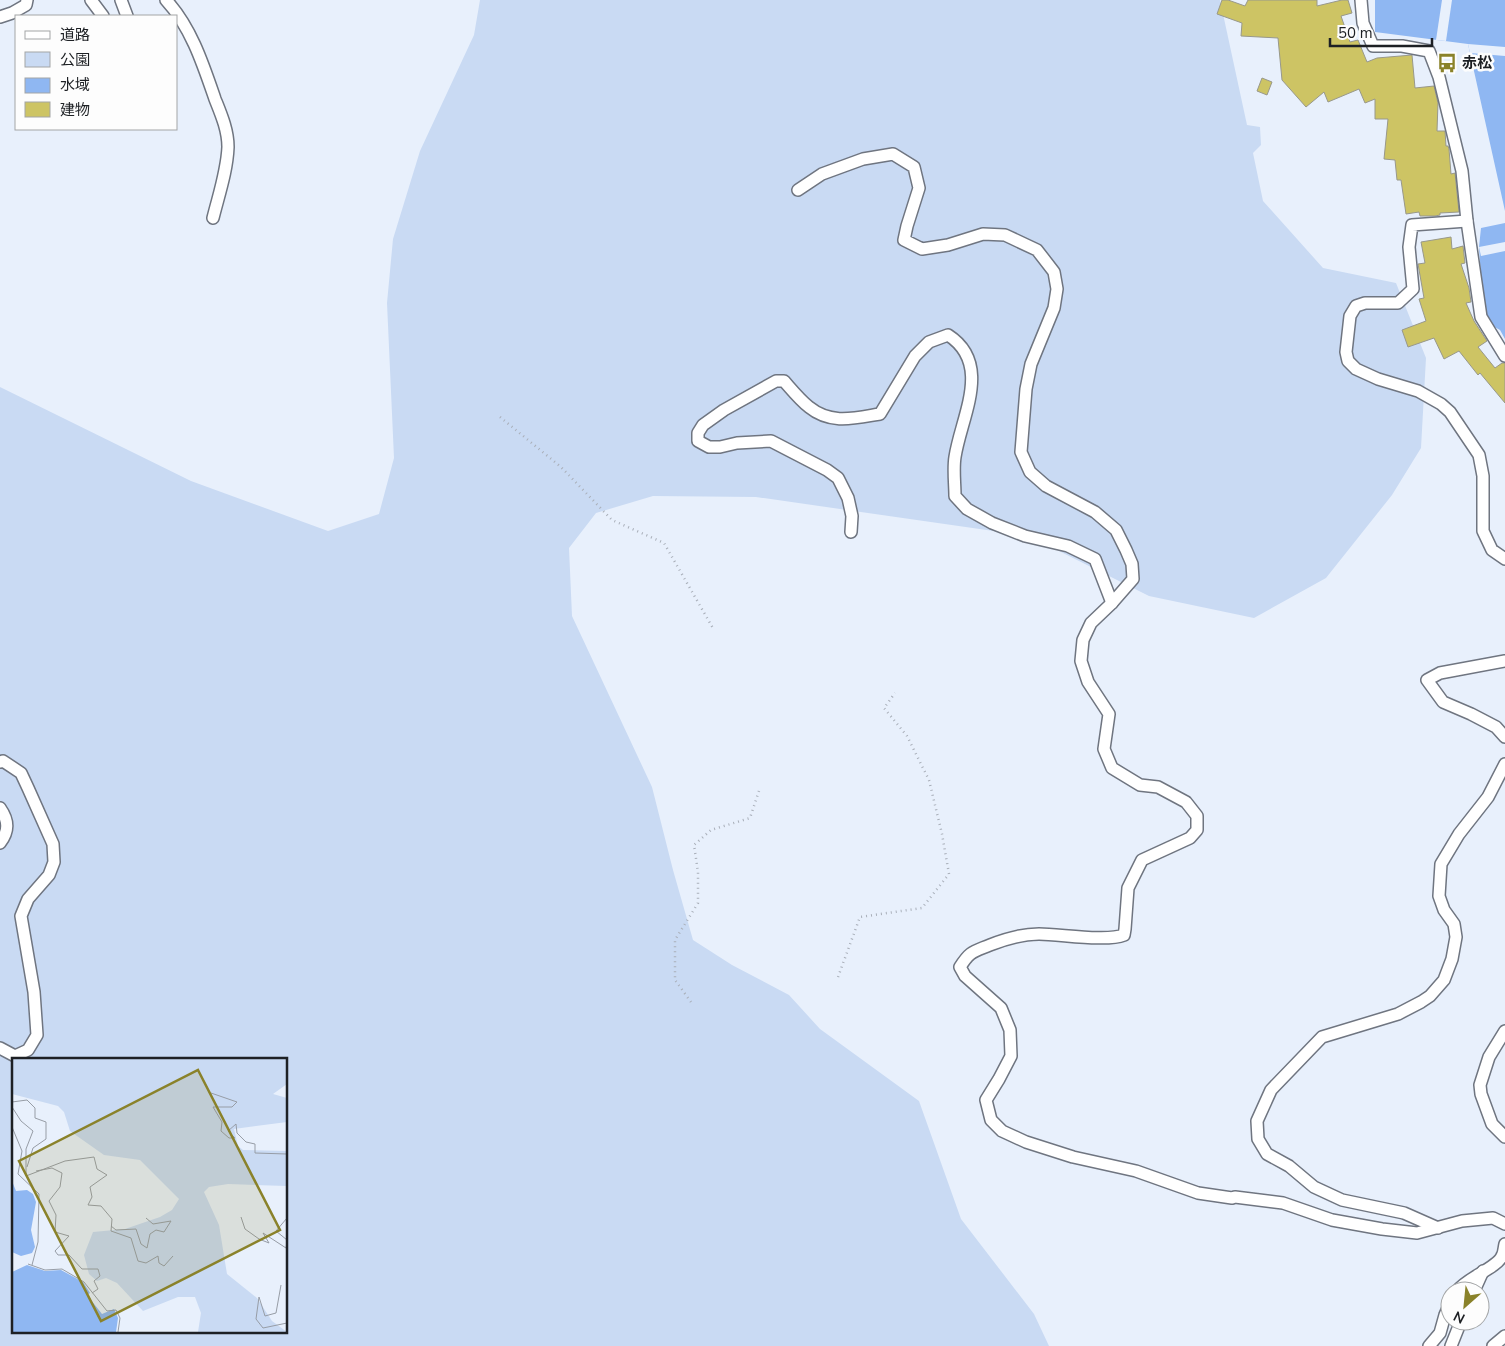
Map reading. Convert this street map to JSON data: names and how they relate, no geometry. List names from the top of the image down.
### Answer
{
  "places": {
    "bus stop": ["赤松"]
  },
  "legend": [
    "道路",
    "公園",
    "水域",
    "建物"
  ],
  "scale_bar": "50 m",
  "north": "bottom left"
}
